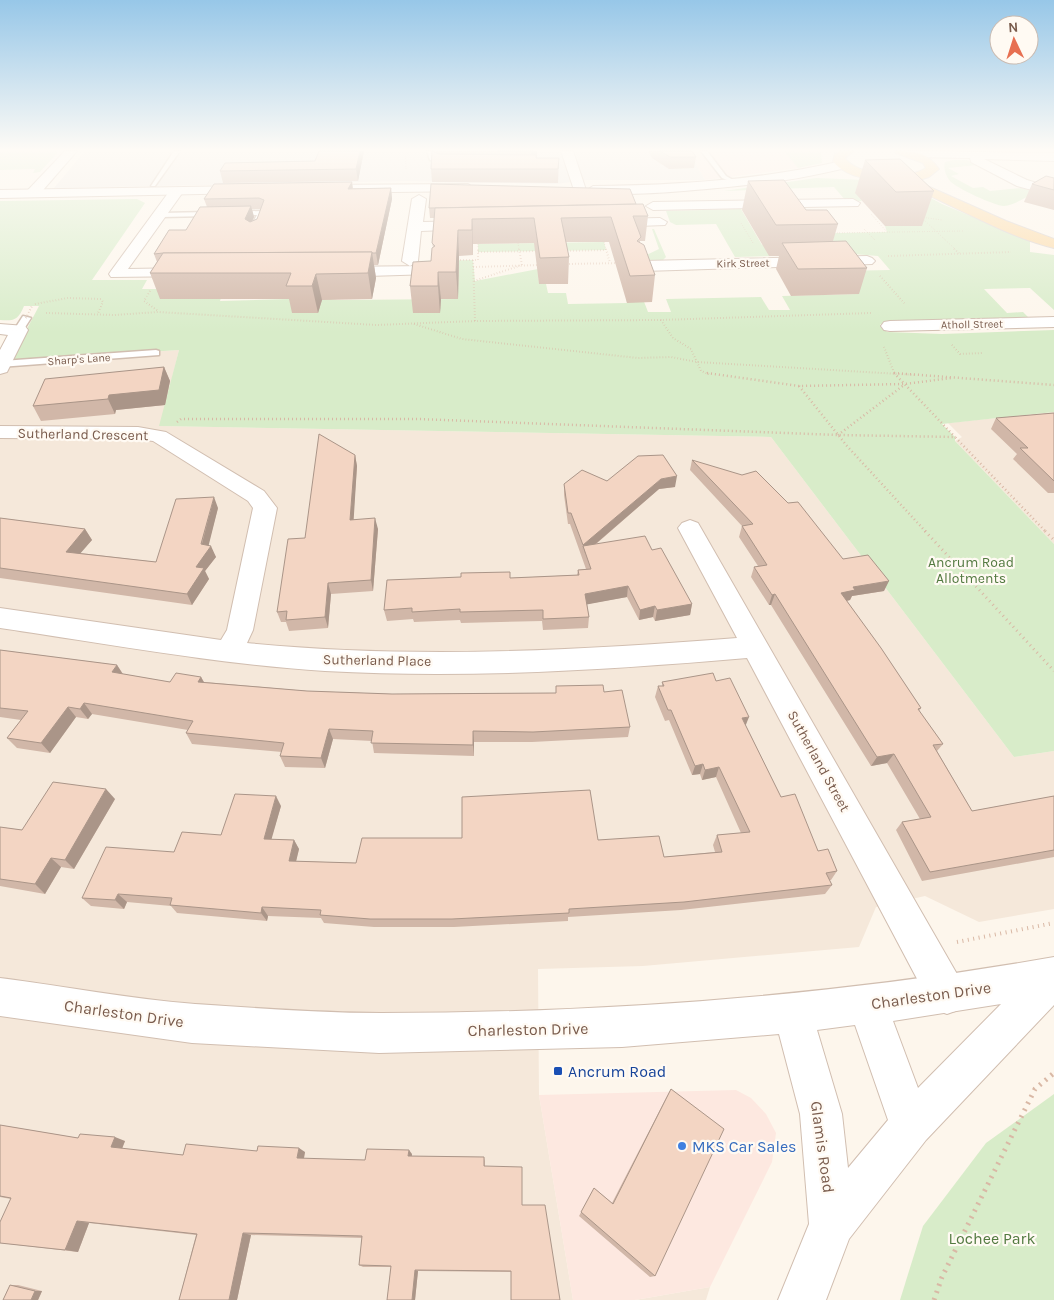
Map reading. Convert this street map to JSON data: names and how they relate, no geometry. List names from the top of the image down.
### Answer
{
  "streets": {
    "street": [
      "Kirk Street",
      "Atholl Street",
      "Sharp's Lane",
      "Sutherland Crescent",
      "Sutherland Place",
      "Sutherland Street",
      "Charleston Drive",
      "Glamis Road"
    ]
  },
  "crossings": [
    ["Sutherland Crescent", "Sutherland Place"],
    ["Sutherland Place", "Sutherland Street"],
    ["Sutherland Street", "Charleston Drive"],
    ["Charleston Drive", "Glamis Road"]
  ],
  "parks": ["Ancrum Road Allotments", "Lochee Park"],
  "places": {
    "transit": ["Ancrum Road"],
    "other": ["MKS Car Sales"]
  },
  "north": "top"
}
